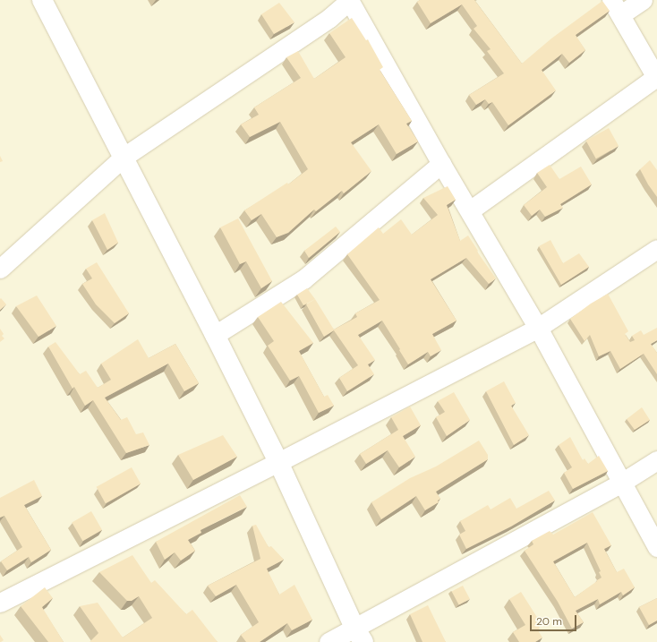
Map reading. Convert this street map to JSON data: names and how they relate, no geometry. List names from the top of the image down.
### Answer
{
  "scale_bar": "20 m"
}
